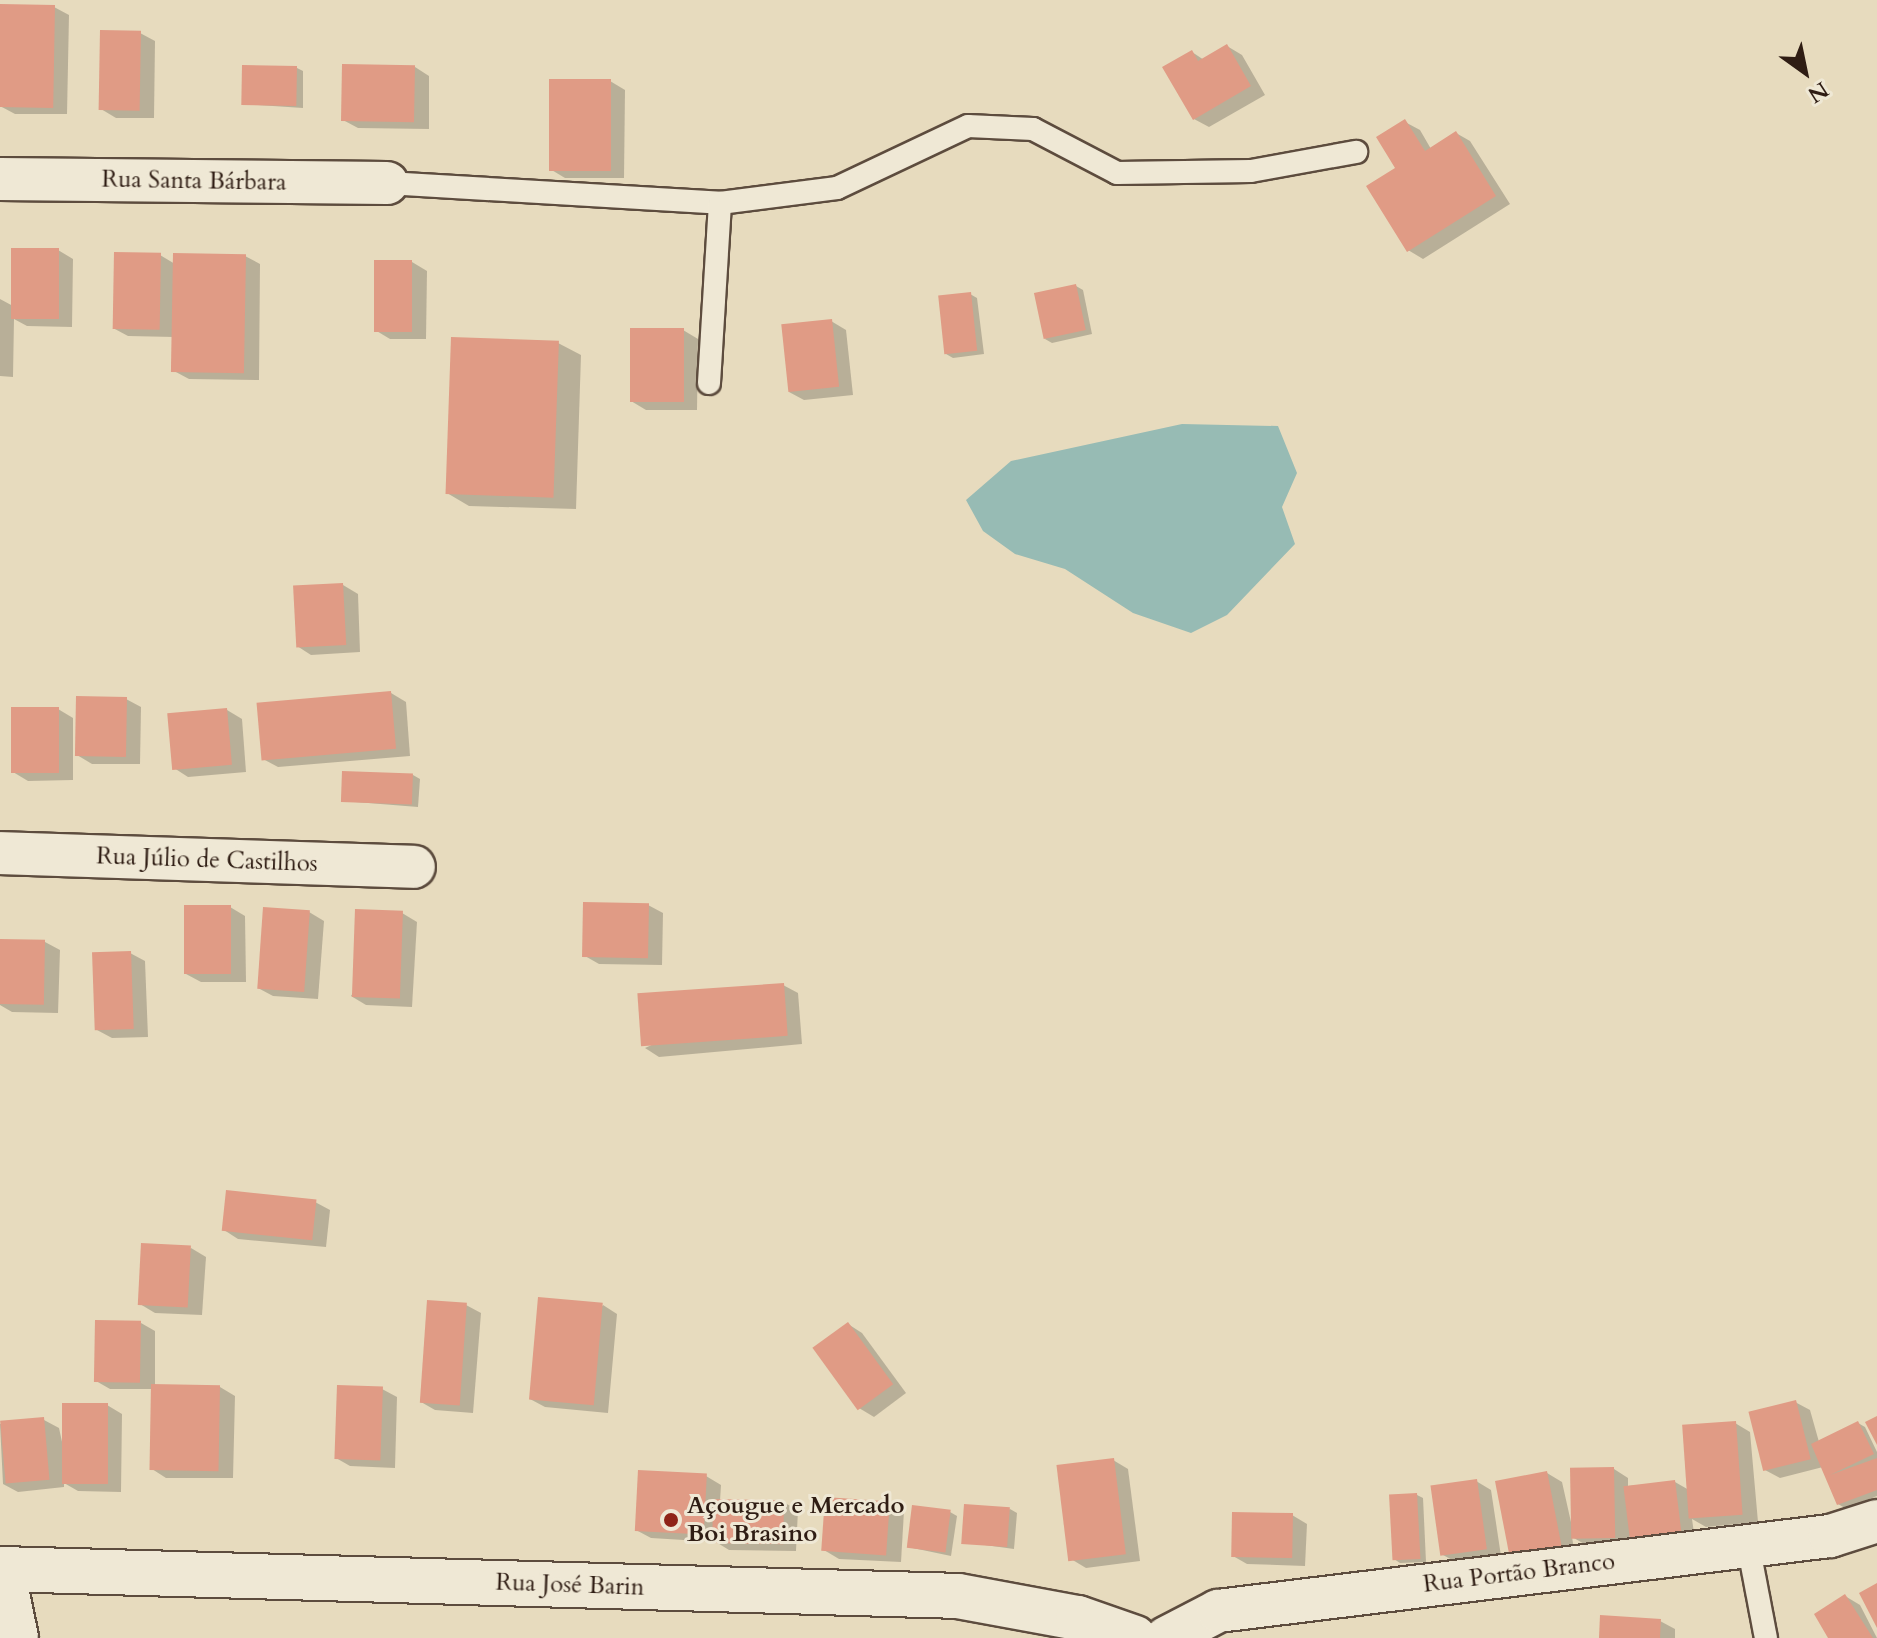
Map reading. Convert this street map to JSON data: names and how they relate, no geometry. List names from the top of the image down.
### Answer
{
  "streets": {
    "main road": ["Rua José Barin"],
    "street": ["Rua Santa Bárbara", "Rua Júlio de Castilhos", "Rua Portão Branco"]
  },
  "places": ["Açougue e Mercado Boi Brasino"],
  "north": "bottom right"
}
